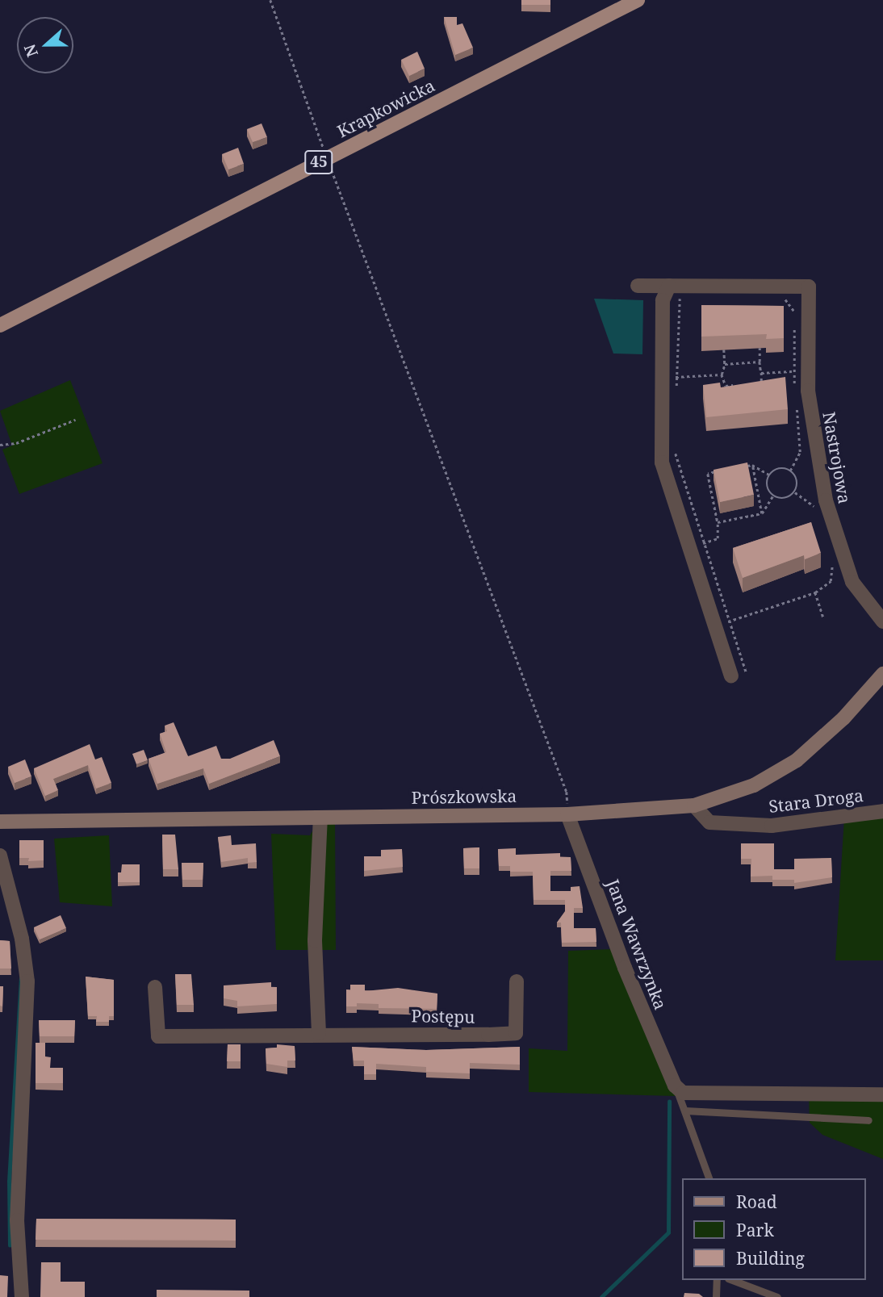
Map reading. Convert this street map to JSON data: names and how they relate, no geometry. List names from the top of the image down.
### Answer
{
  "streets": {
    "main road": ["Krapkowicka", "45", "Prószkowska"],
    "street": [
      "Nastrojowa",
      "Stara Droga",
      "Jana Wawrzynka",
      "Postępu"
    ]
  },
  "crossings": [
    ["Prószkowska", "Stara Droga"],
    ["Prószkowska", "Jana Wawrzynka"]
  ],
  "legend": ["Road", "Park", "Building"],
  "north": "left"
}
